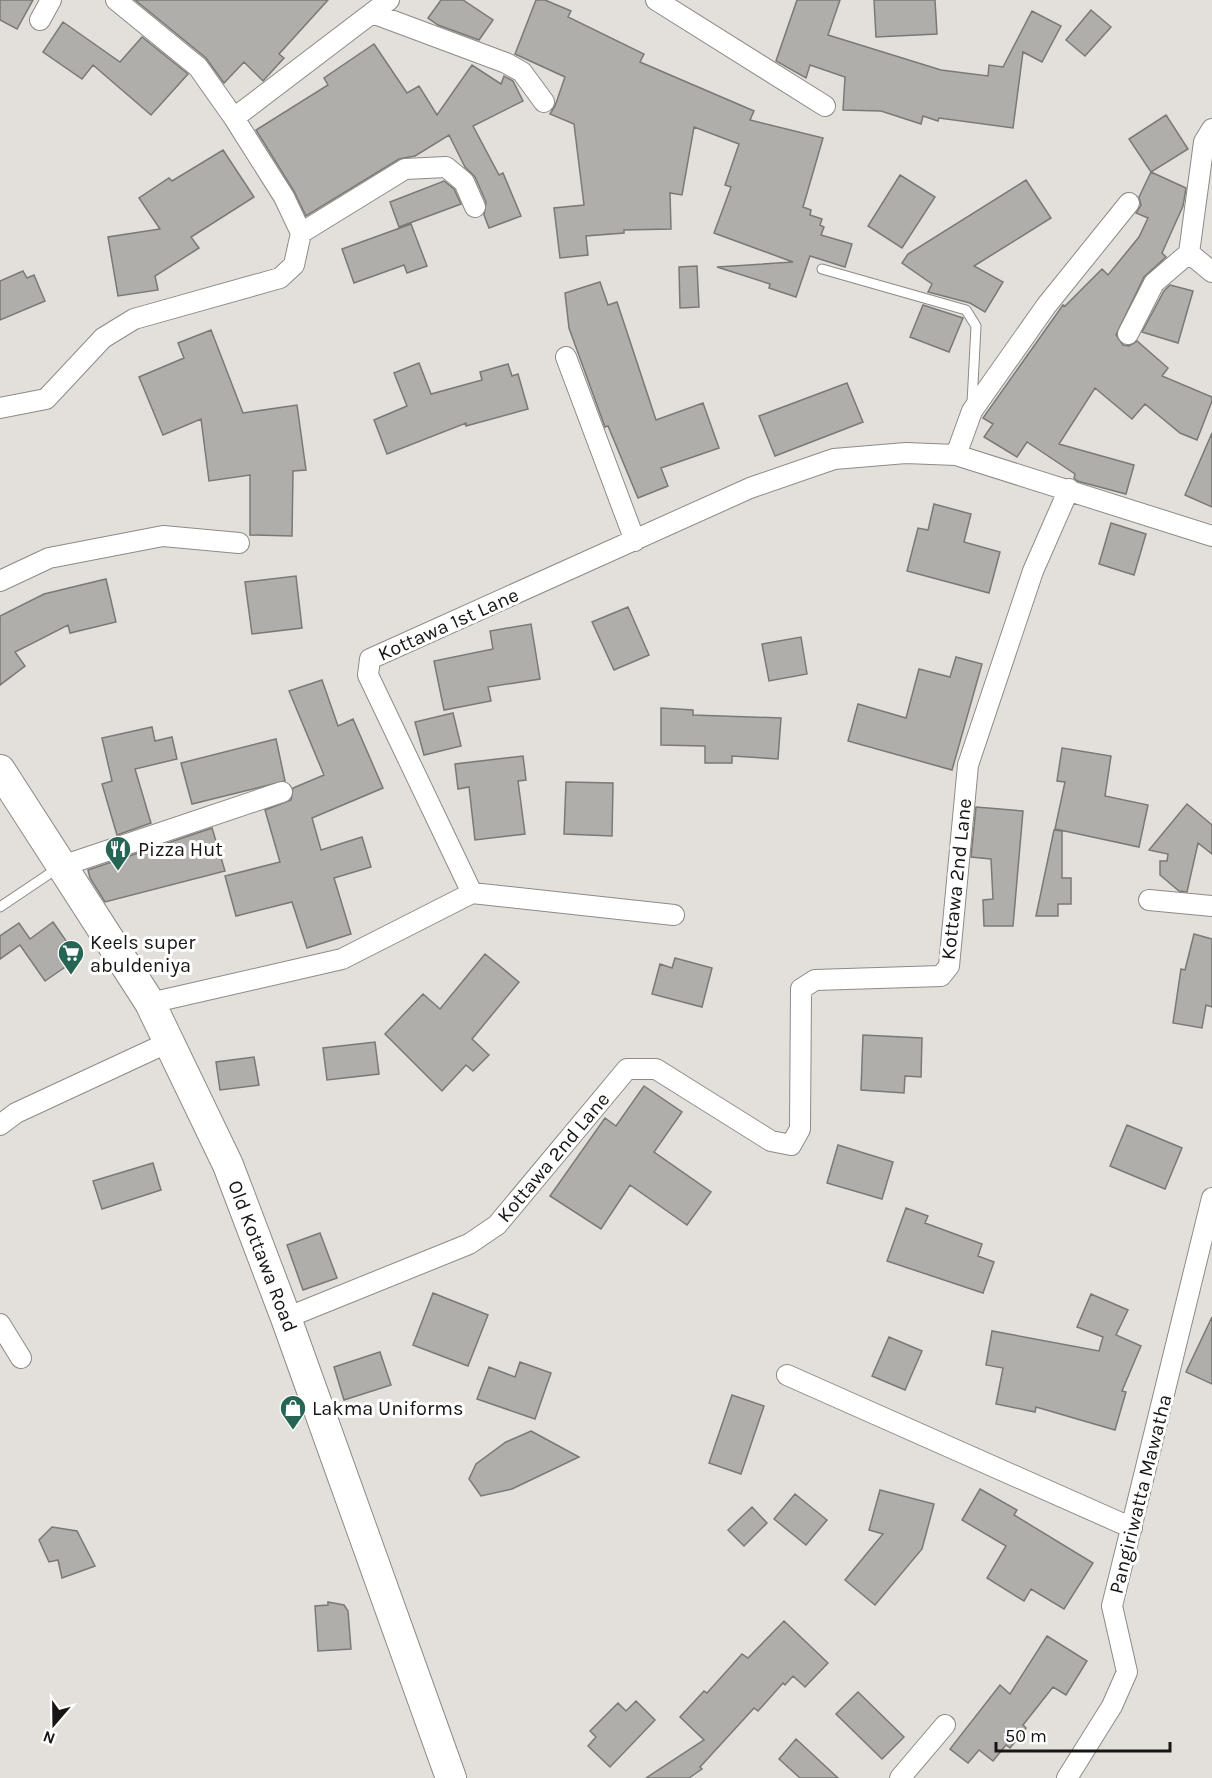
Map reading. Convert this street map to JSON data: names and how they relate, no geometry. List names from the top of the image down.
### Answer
{
  "streets": {
    "main road": ["Old Kottawa Road"],
    "street": ["Kottawa 1st Lane", "Kottawa 2nd Lane", "Pangiriwatta Mawatha"]
  },
  "crossings": [
    ["Kottawa 1st Lane", "Kottawa 2nd Lane"],
    ["Kottawa 2nd Lane", "Old Kottawa Road"]
  ],
  "places": {
    "restaurant": ["Pizza Hut"],
    "supermarket": ["Keels super abuldeniya"],
    "shop": ["Lakma Uniforms"]
  },
  "scale_bar": "50 m",
  "north": "bottom"
}
